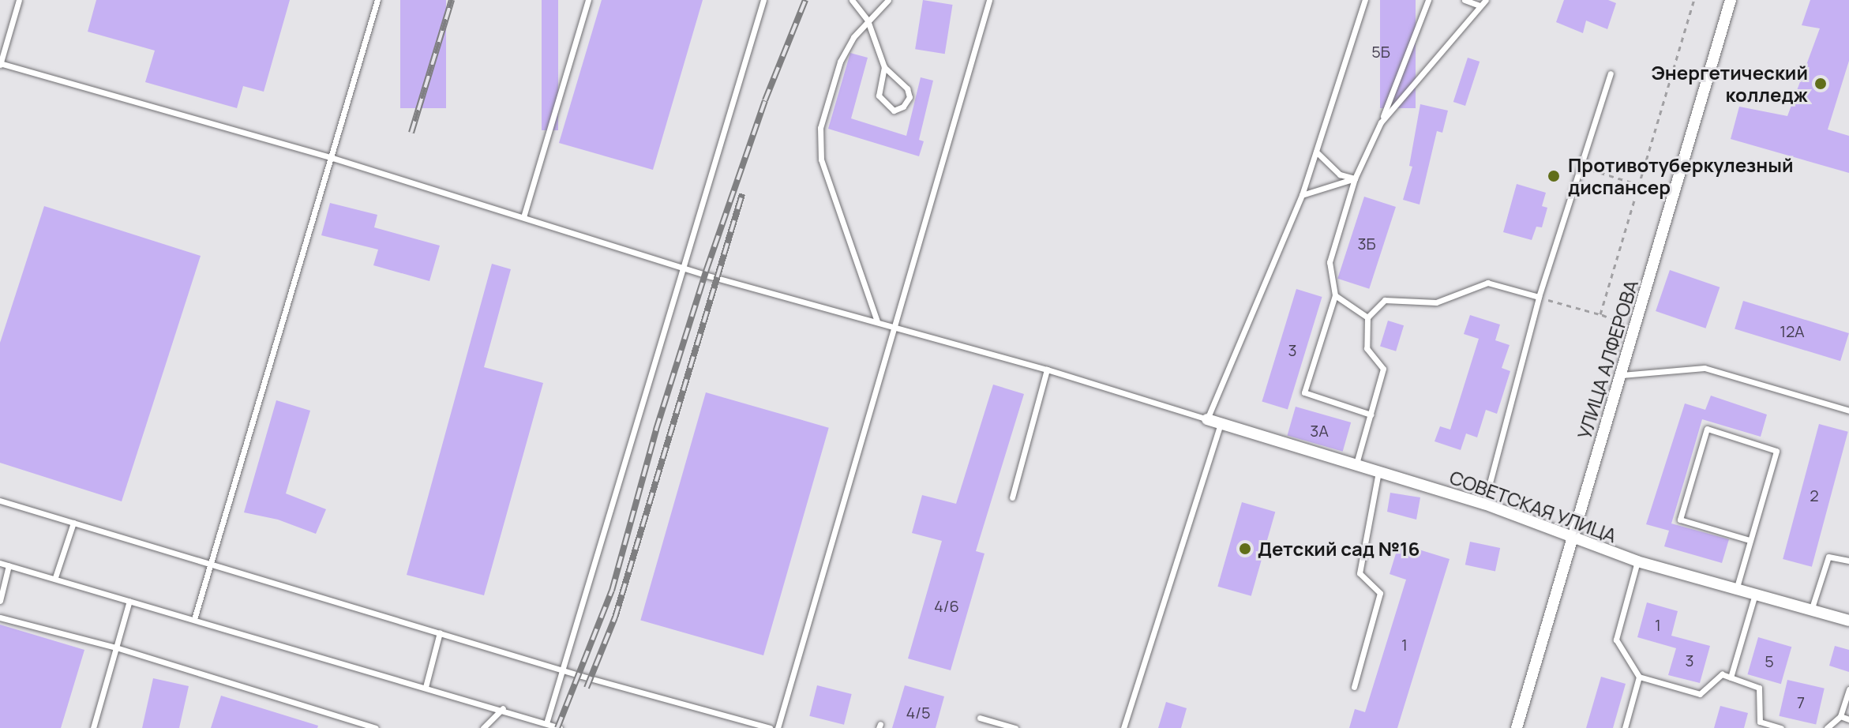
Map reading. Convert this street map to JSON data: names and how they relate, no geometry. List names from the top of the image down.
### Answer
{
  "streets": {
    "street": ["УЛИЦА АЛФЕРОВА", "СОВЕТСКАЯ УЛИЦА"]
  },
  "crossings": [
    ["УЛИЦА АЛФЕРОВА", "СОВЕТСКАЯ УЛИЦА"]
  ],
  "places": ["Энергетический колледж", "Противотуберкулезный диспансер", "Детский сад №16"],
  "house_numbers": [
    "5Б",
    "3Б",
    "12А",
    "3",
    "3А",
    "2",
    "4/6",
    "1",
    "1",
    "3",
    "5",
    "7",
    "4/5"
  ]
}
